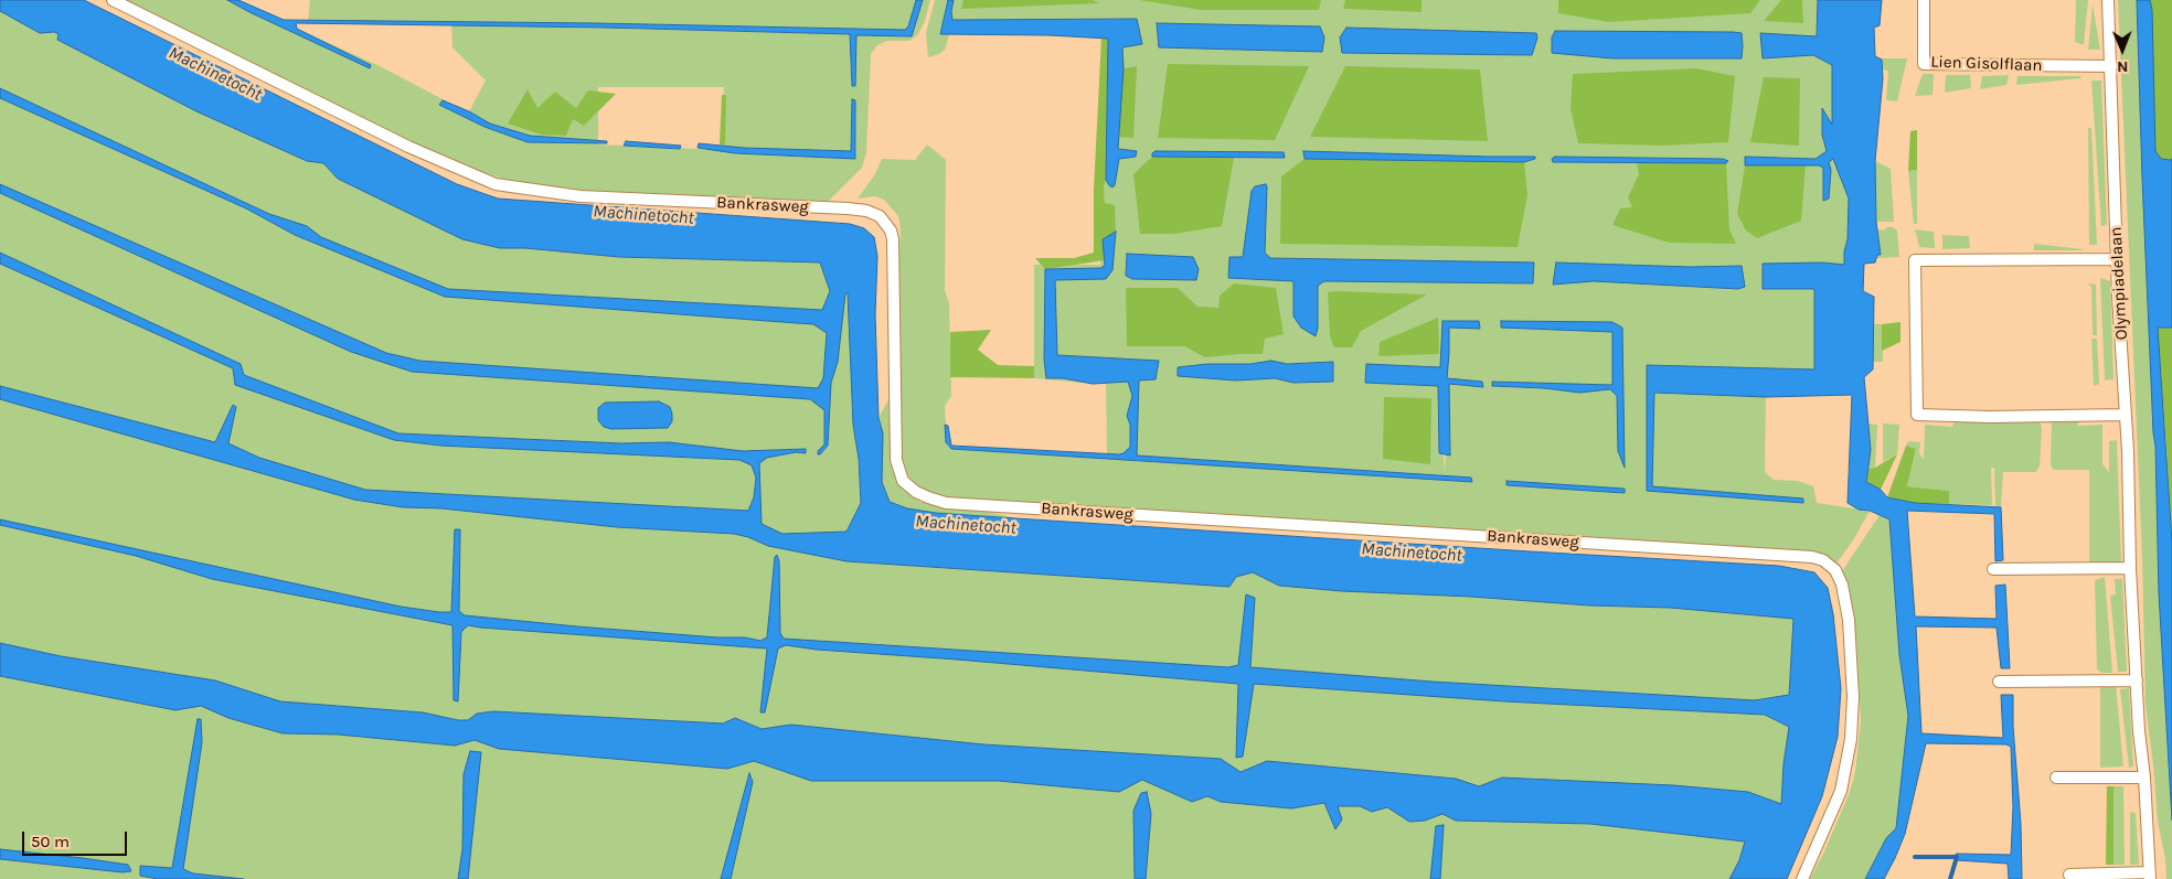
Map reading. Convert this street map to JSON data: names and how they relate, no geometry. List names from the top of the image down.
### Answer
{
  "streets": {
    "street": ["Lien Gisolflaan", "Bankrasweg", "Olympiadelaan"]
  },
  "crossings": [
    ["Lien Gisolflaan", "Olympiadelaan"]
  ],
  "water": ["Machinetocht"],
  "scale_bar": "50 m",
  "north": "bottom"
}
